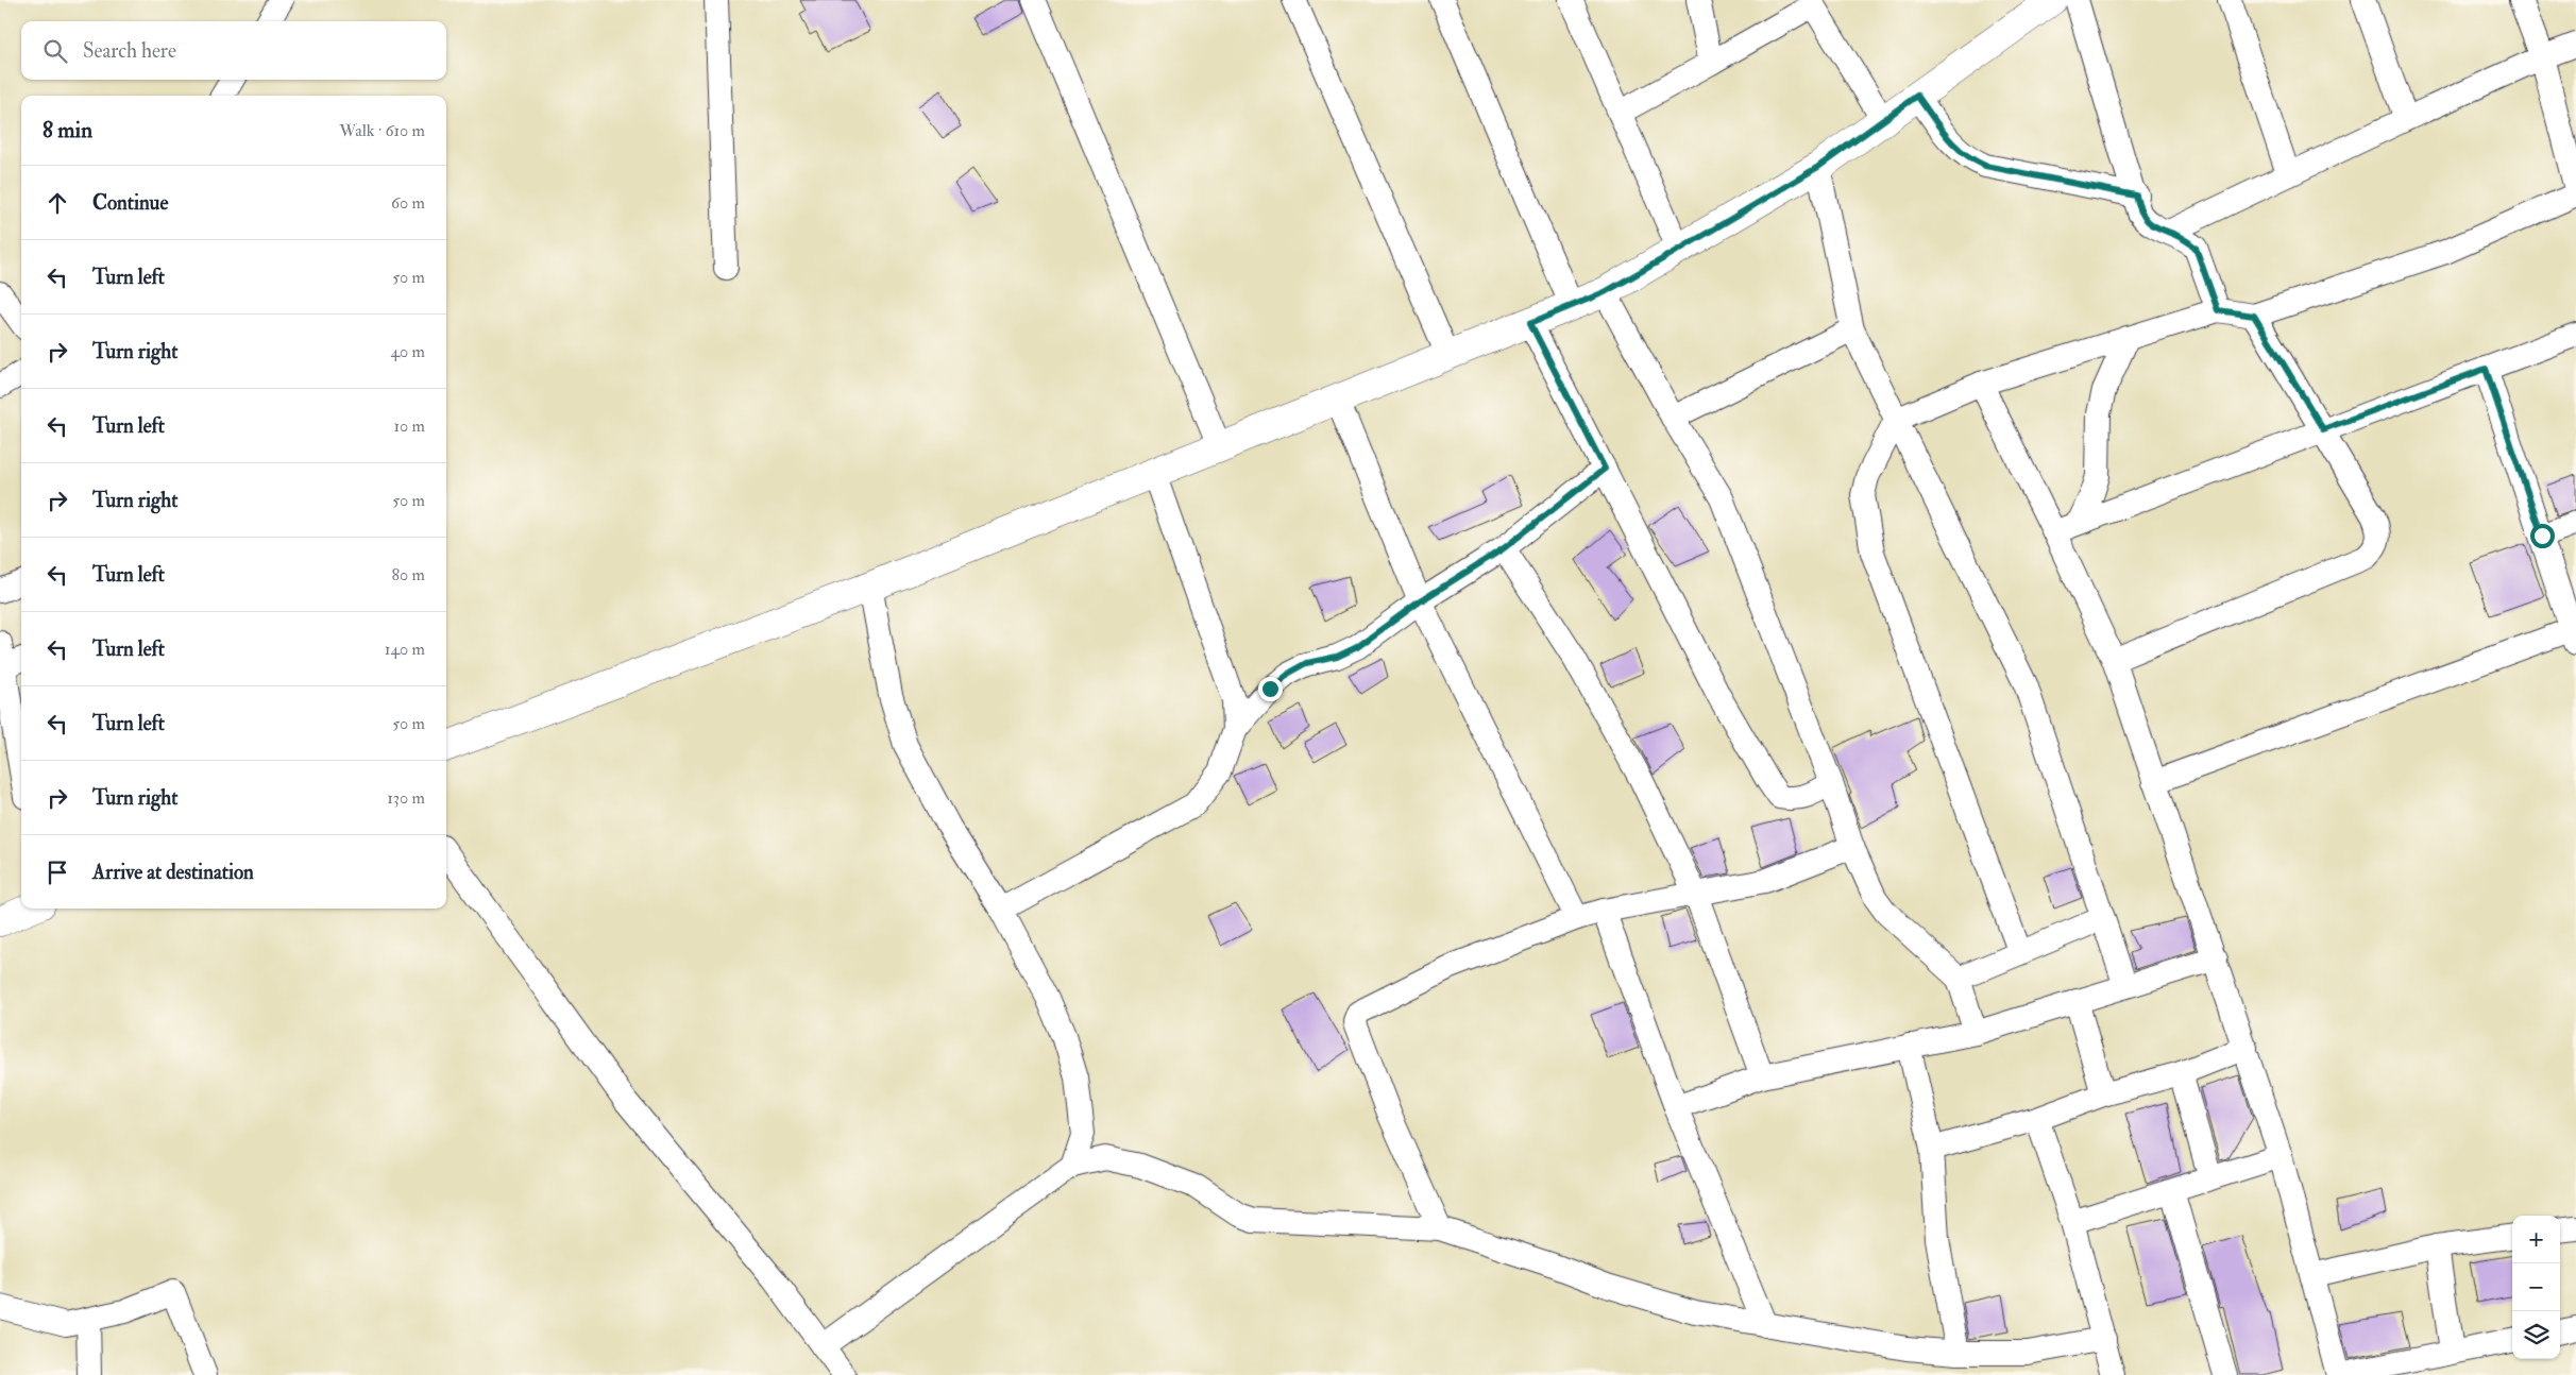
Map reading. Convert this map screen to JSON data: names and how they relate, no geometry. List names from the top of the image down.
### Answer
{
  "page": {
    "search": "Search here",
    "heading": ["8 min", "Walk · 610 m"],
    "list": [
      ["Continue", "60 m"],
      ["Turn left", "50 m"],
      ["Turn right", "40 m"],
      ["Turn left", "10 m"],
      ["Turn right", "50 m"],
      ["Turn left", "80 m"],
      ["Turn left", "140 m"],
      ["Turn left", "50 m"],
      ["Turn right", "130 m"],
      "Arrive at destination"
    ],
    "map_buttons": ["+", "−"]
  }
}
